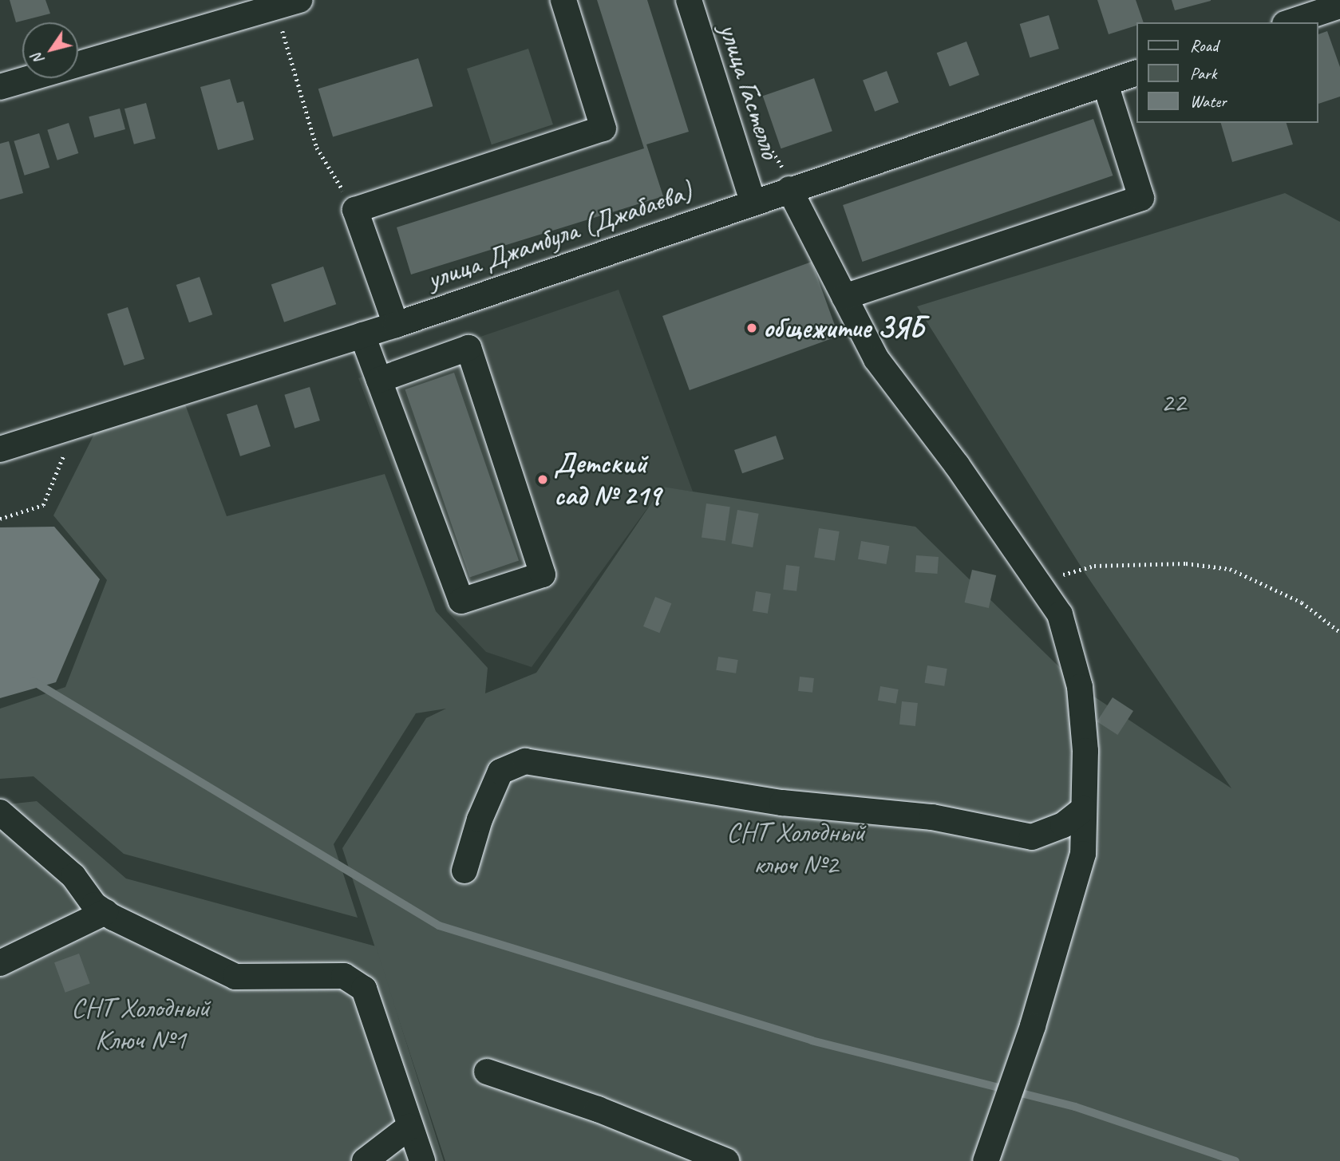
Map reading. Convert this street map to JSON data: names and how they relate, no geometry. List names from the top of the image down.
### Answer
{
  "streets": {
    "street": ["улица Гастелло", "улица Джамбула (Джабаева)"]
  },
  "crossings": [
    ["улица Гастелло", "улица Джамбула (Джабаева)"]
  ],
  "parks": ["22", "СНТ Холодный ключ №2", "СНТ Холодный Ключ №1"],
  "places": ["общежитие ЗЯБ", "Детский сад № 219"],
  "legend": ["Road", "Park", "Water"],
  "north": "bottom left"
}
